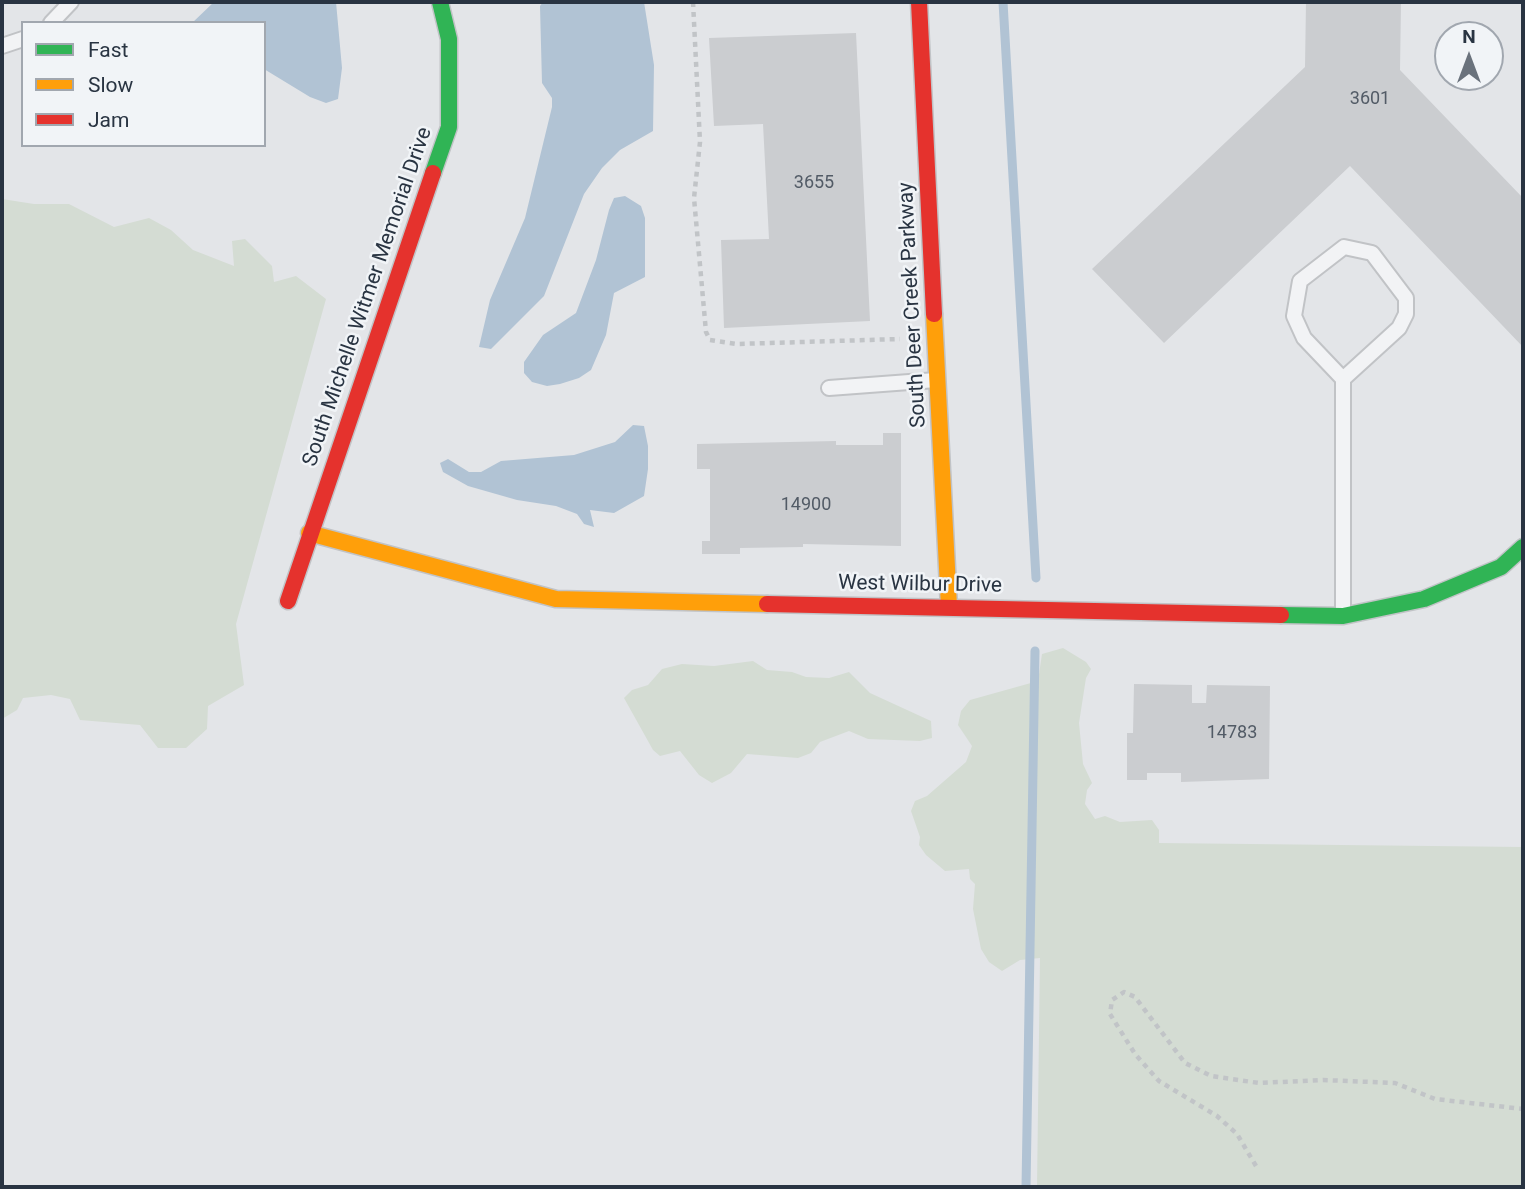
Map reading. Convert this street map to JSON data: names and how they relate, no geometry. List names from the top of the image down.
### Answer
{
  "streets": {
    "street": ["South Michelle Witmer Memorial Drive", "South Deer Creek Parkway", "West Wilbur Drive"]
  },
  "crossings": [
    ["South Michelle Witmer Memorial Drive", "West Wilbur Drive"],
    ["South Deer Creek Parkway", "West Wilbur Drive"]
  ],
  "house_numbers": [
    "3601",
    "3655",
    "14900",
    "14783"
  ],
  "legend": ["Fast", "Slow", "Jam"],
  "north": "top"
}
